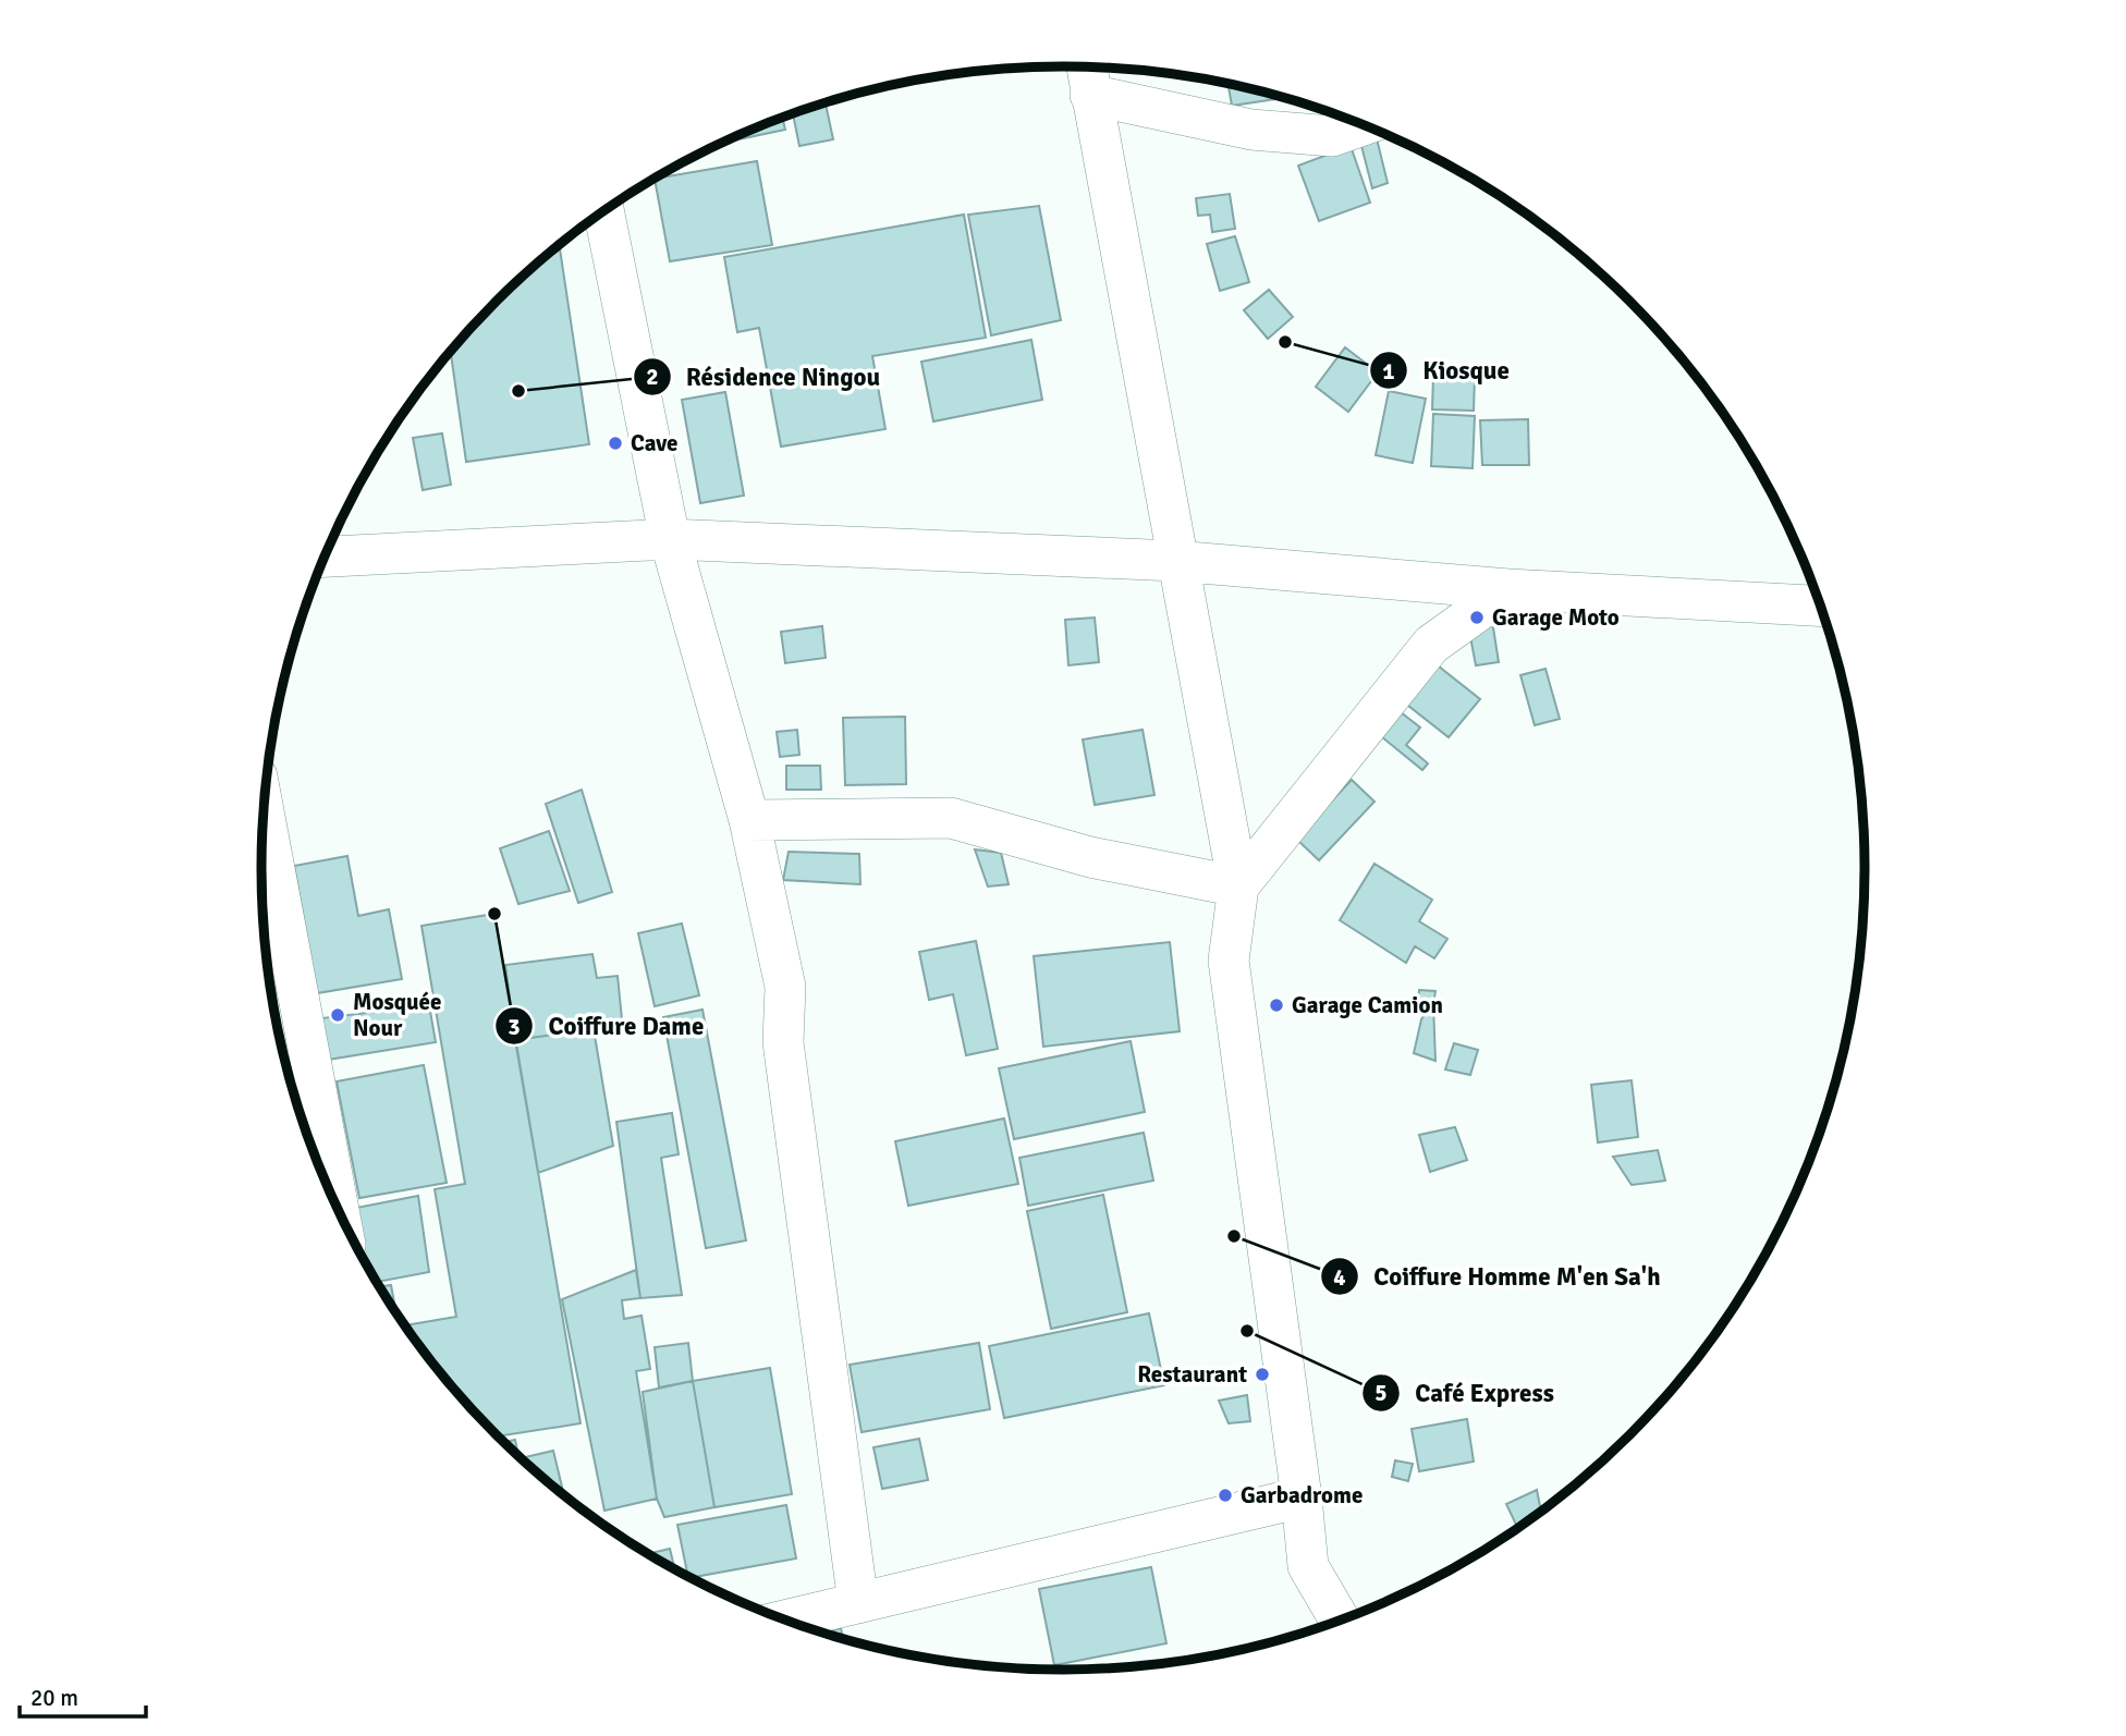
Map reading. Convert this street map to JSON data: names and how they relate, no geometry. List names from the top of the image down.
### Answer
{
  "places": [
    "Kiosque",
    "Résidence Ningou",
    "Cave",
    "Garage Moto",
    "Coiffure Dame",
    "Garage Camion",
    "Mosquée Nour",
    "Coiffure Homme M'en Sa'h",
    "Café Express",
    "Restaurant",
    "Garbadrome"
  ],
  "scale_bar": "20 m"
}
